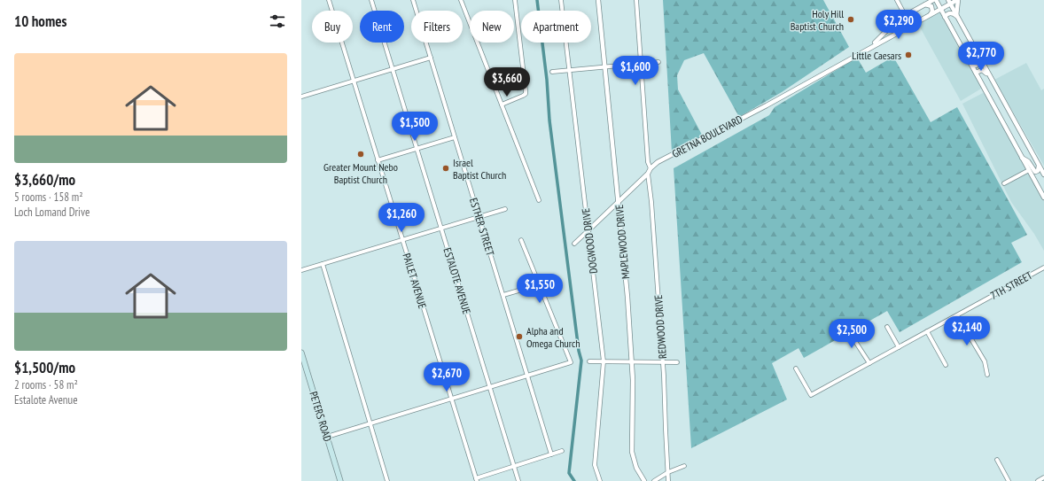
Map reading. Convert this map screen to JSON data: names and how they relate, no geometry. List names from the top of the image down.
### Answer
{
  "streets": {
    "main road": ["PETERS ROAD"],
    "street": [
      "GRETNA BOULEVARD",
      "ESTHER STREET",
      "DOGWOOD DRIVE",
      "MAPLEWOOD DRIVE",
      "PAILET AVENUE",
      "ESTALOTE AVENUE",
      "7TH STREET",
      "REDWOOD DRIVE"
    ]
  },
  "places": [
    "Holy Hill Baptist Church",
    "Little Caesars",
    "Greater Mount Nebo Baptist Church",
    "Israel Baptist Church",
    "Alpha and Omega Church"
  ],
  "page": {
    "heading": "10 homes",
    "price": [
      "$2,290",
      "$2,770",
      "$1,600",
      "$3,660",
      "$1,500",
      "$1,260",
      "$1,550",
      "$2,140",
      "$2,500",
      "$2,670"
    ],
    "chip": [
      "Buy",
      "Rent",
      "Filters",
      "New",
      "Apartment"
    ],
    "list": [
      {
        "name": "$3,660/mo",
        "note": "5 rooms · 158 m² · Loch Lomand Drive"
      },
      {
        "name": "$1,500/mo",
        "note": "2 rooms · 58 m² · Estalote Avenue"
      }
    ]
  }
}
